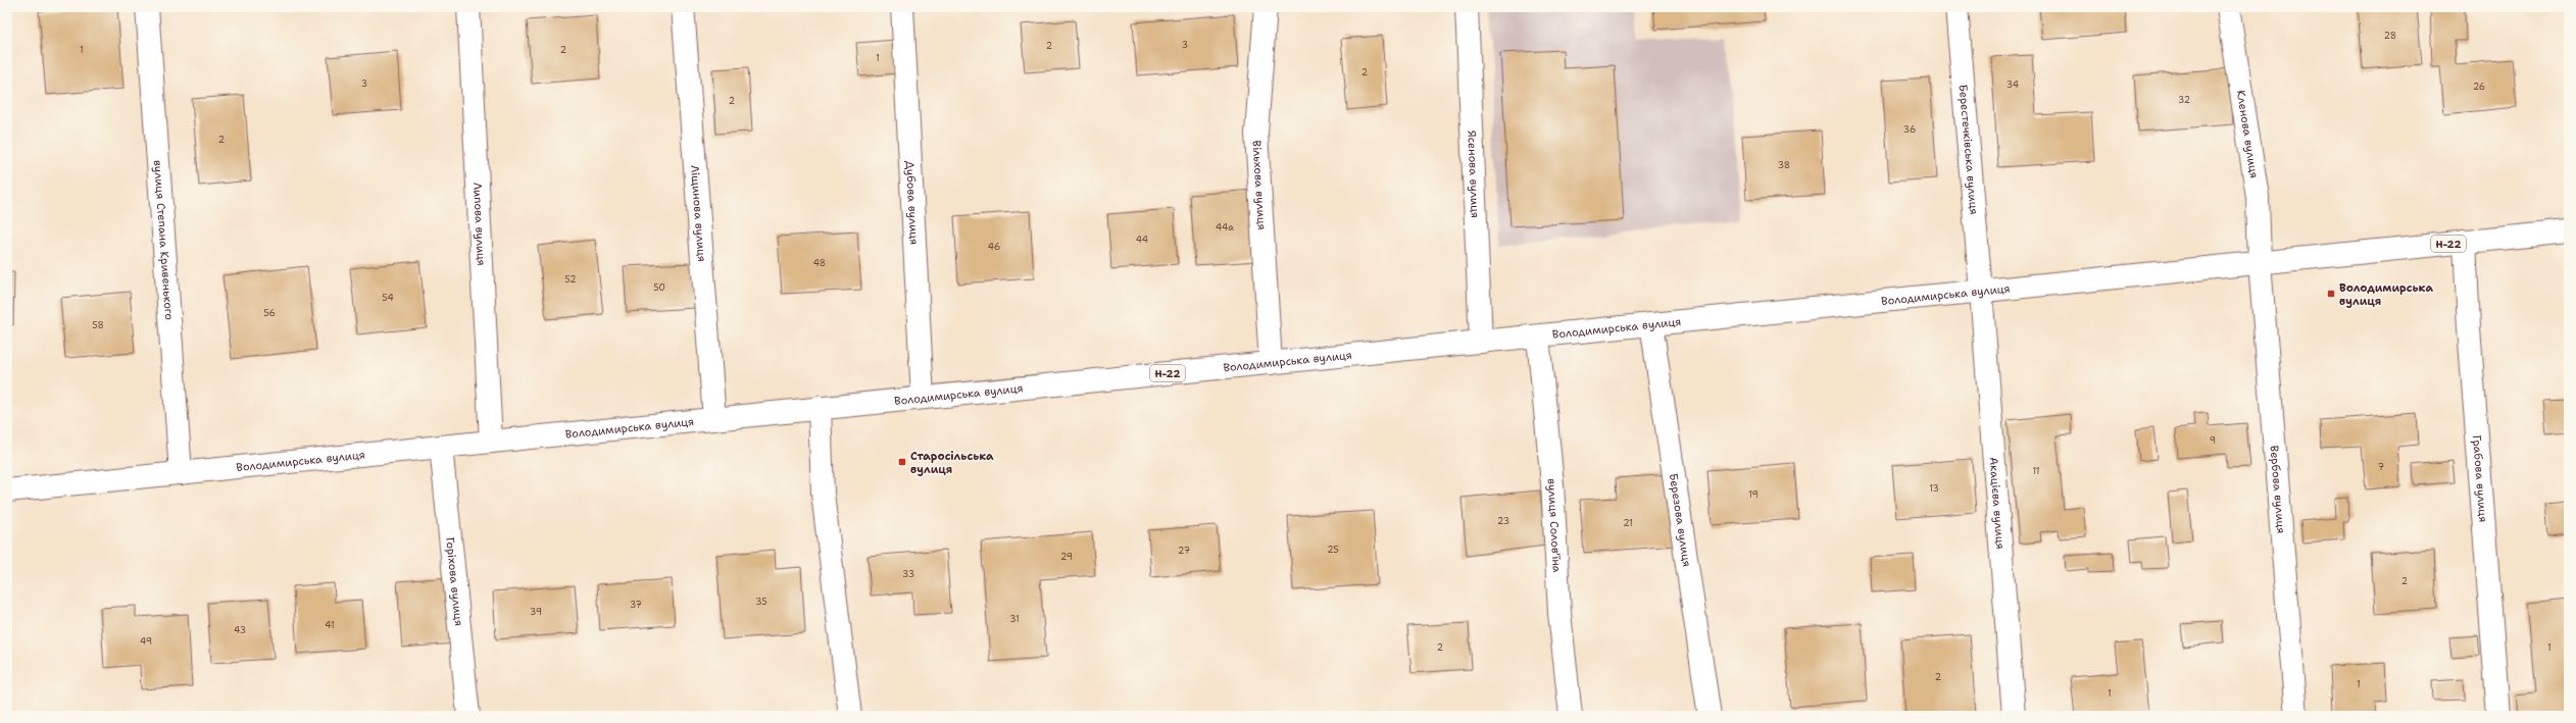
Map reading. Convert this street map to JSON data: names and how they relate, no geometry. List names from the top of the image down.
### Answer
{
  "streets": {
    "street": [
      "Кленова вулиця",
      "Берестечківська вулиця",
      "Ясенова вулиця",
      "Вільхова вулиця",
      "Дубова вулиця",
      "Ліщинова вулиця",
      "Липова вулиця",
      "вулиця Степана Кривенького",
      "Н-22",
      "Володимирська вулиця",
      "Грабова вулиця",
      "Вербова вулиця",
      "Акацієва вулиця",
      "Березова вулиця",
      "вулиця Солов'їна",
      "Горіхова вулиця"
    ]
  },
  "crossings": [
    ["Кленова вулиця", "Володимирська вулиця"],
    ["Кленова вулиця", "Вербова вулиця"],
    ["Берестечківська вулиця", "Володимирська вулиця"],
    ["Берестечківська вулиця", "Акацієва вулиця"],
    ["Ясенова вулиця", "Володимирська вулиця"],
    ["Вільхова вулиця", "Володимирська вулиця"],
    ["Дубова вулиця", "Володимирська вулиця"],
    ["Ліщинова вулиця", "Володимирська вулиця"],
    ["Липова вулиця", "Володимирська вулиця"],
    ["вулиця Степана Кривенького", "Володимирська вулиця"],
    ["Володимирська вулиця", "Грабова вулиця"],
    ["Володимирська вулиця", "Вербова вулиця"],
    ["Володимирська вулиця", "Акацієва вулиця"],
    ["Володимирська вулиця", "Березова вулиця"],
    ["Володимирська вулиця", "вулиця Солов'їна"],
    ["Володимирська вулиця", "Горіхова вулиця"]
  ],
  "places": {
    "transit": ["Володимирська вулиця", "Старосільська вулиця"]
  },
  "house_numbers": [
    "28",
    "3",
    "2",
    "1",
    "2",
    "1",
    "2",
    "3",
    "34",
    "26",
    "32",
    "2",
    "36",
    "2",
    "38",
    "44а",
    "44",
    "46",
    "48",
    "52",
    "50",
    "54",
    "56",
    "58",
    "9",
    "7",
    "11",
    "13",
    "19",
    "23",
    "21",
    "25",
    "27",
    "29",
    "33",
    "2",
    "35",
    "37",
    "39",
    "31",
    "41",
    "43",
    "49",
    "2",
    "1",
    "2",
    "1",
    "1"
  ]
}
